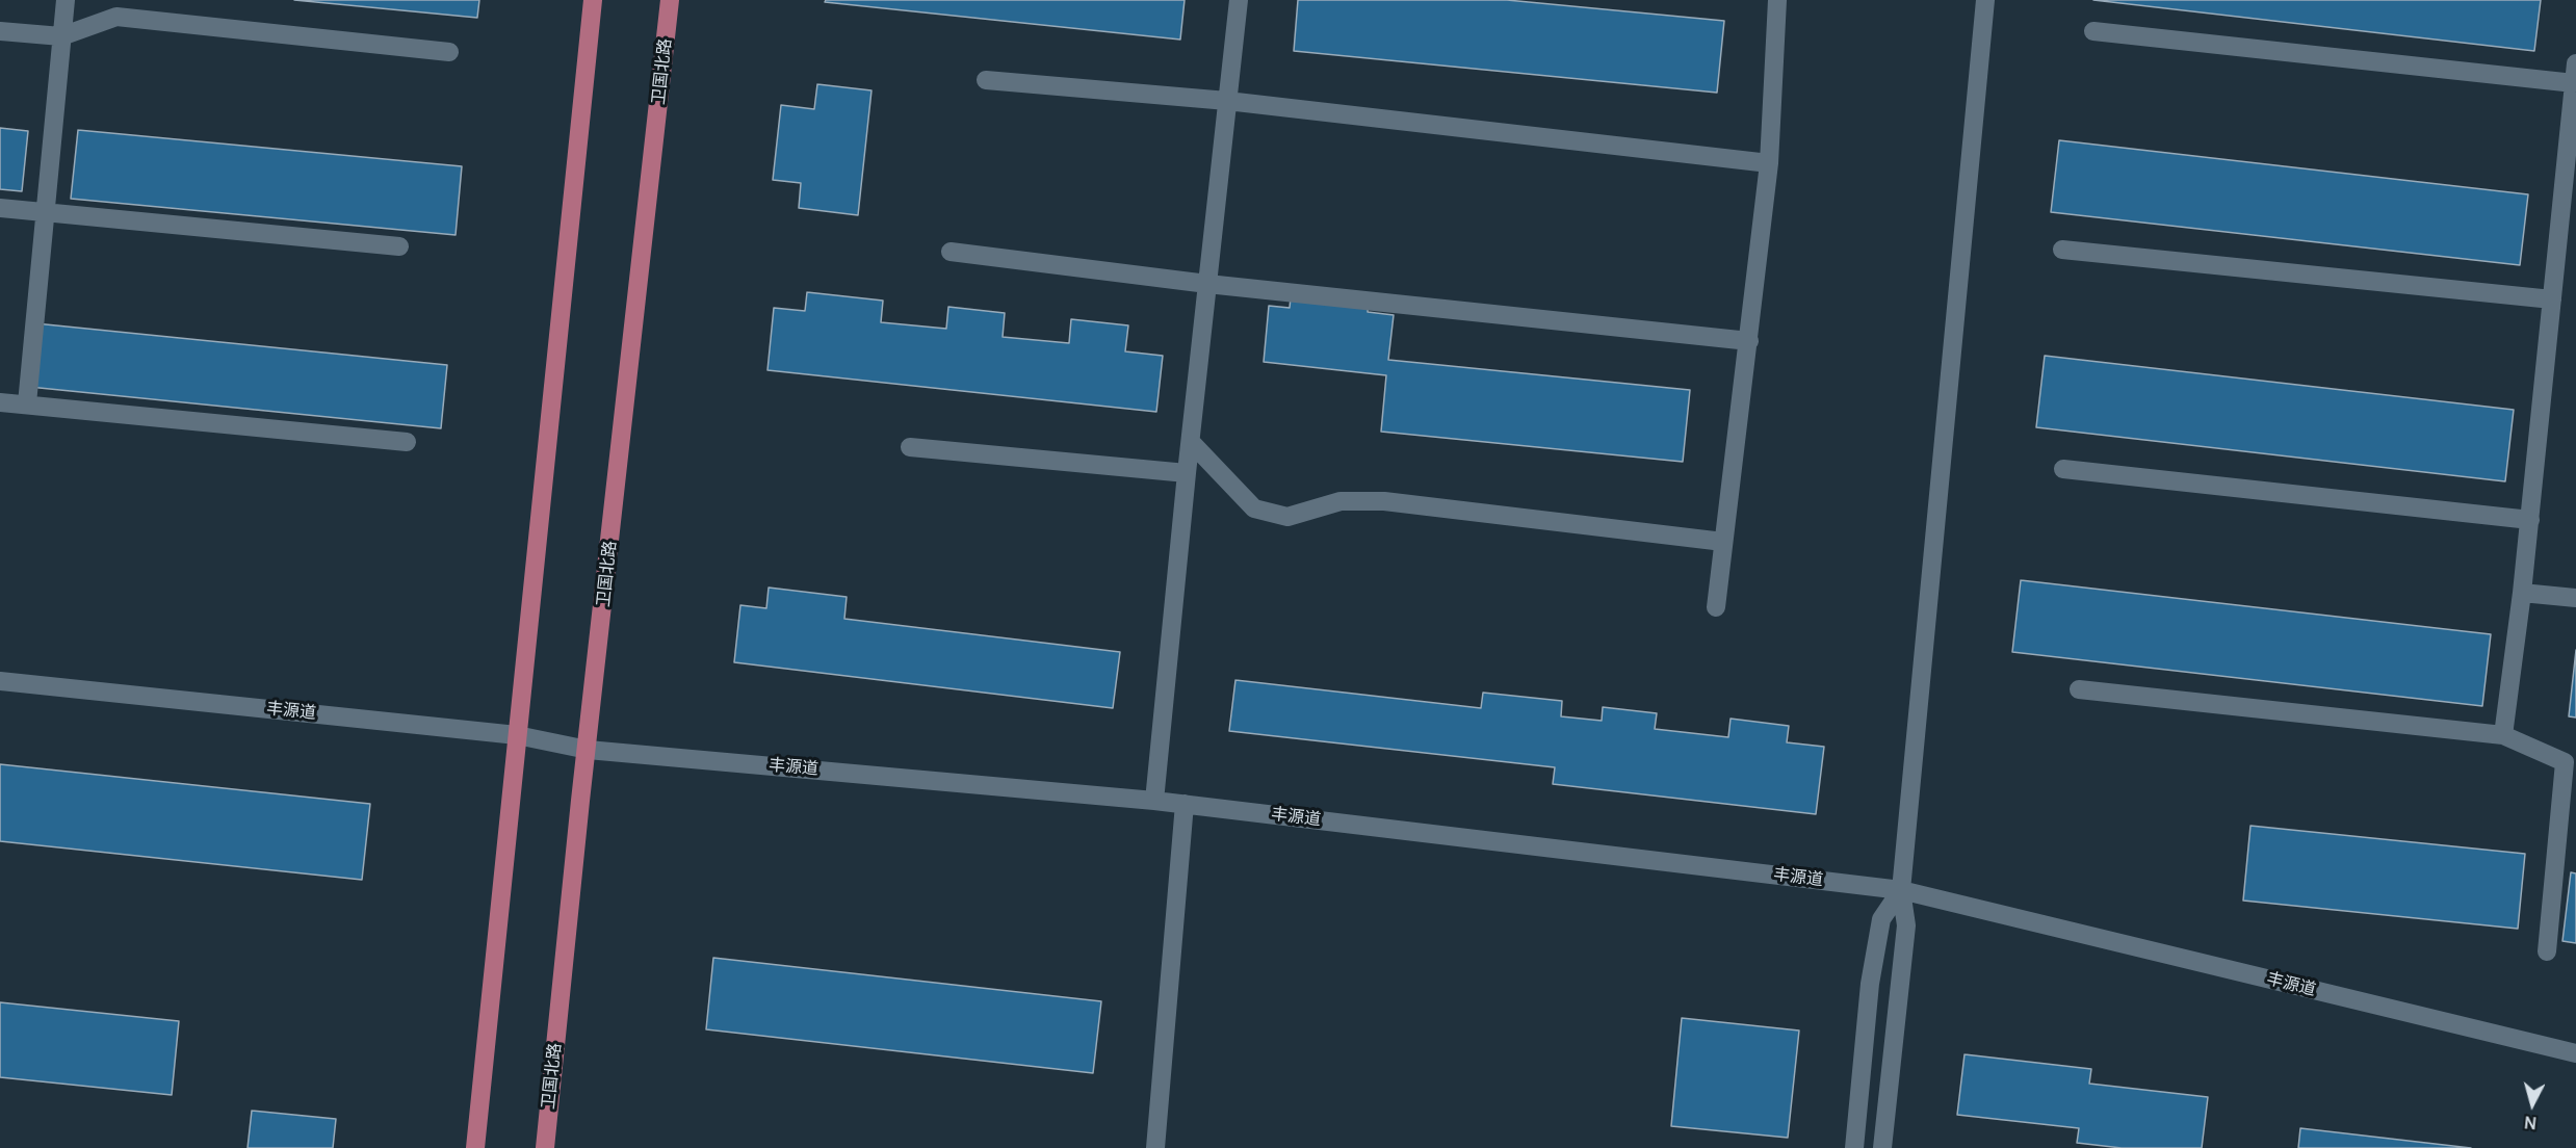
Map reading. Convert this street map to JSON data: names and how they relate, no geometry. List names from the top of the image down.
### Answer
{
  "streets": {
    "main road": ["卫国北路"],
    "street": ["丰源道"]
  },
  "crossings": [
    ["卫国北路", "丰源道"]
  ],
  "north": "bottom"
}
